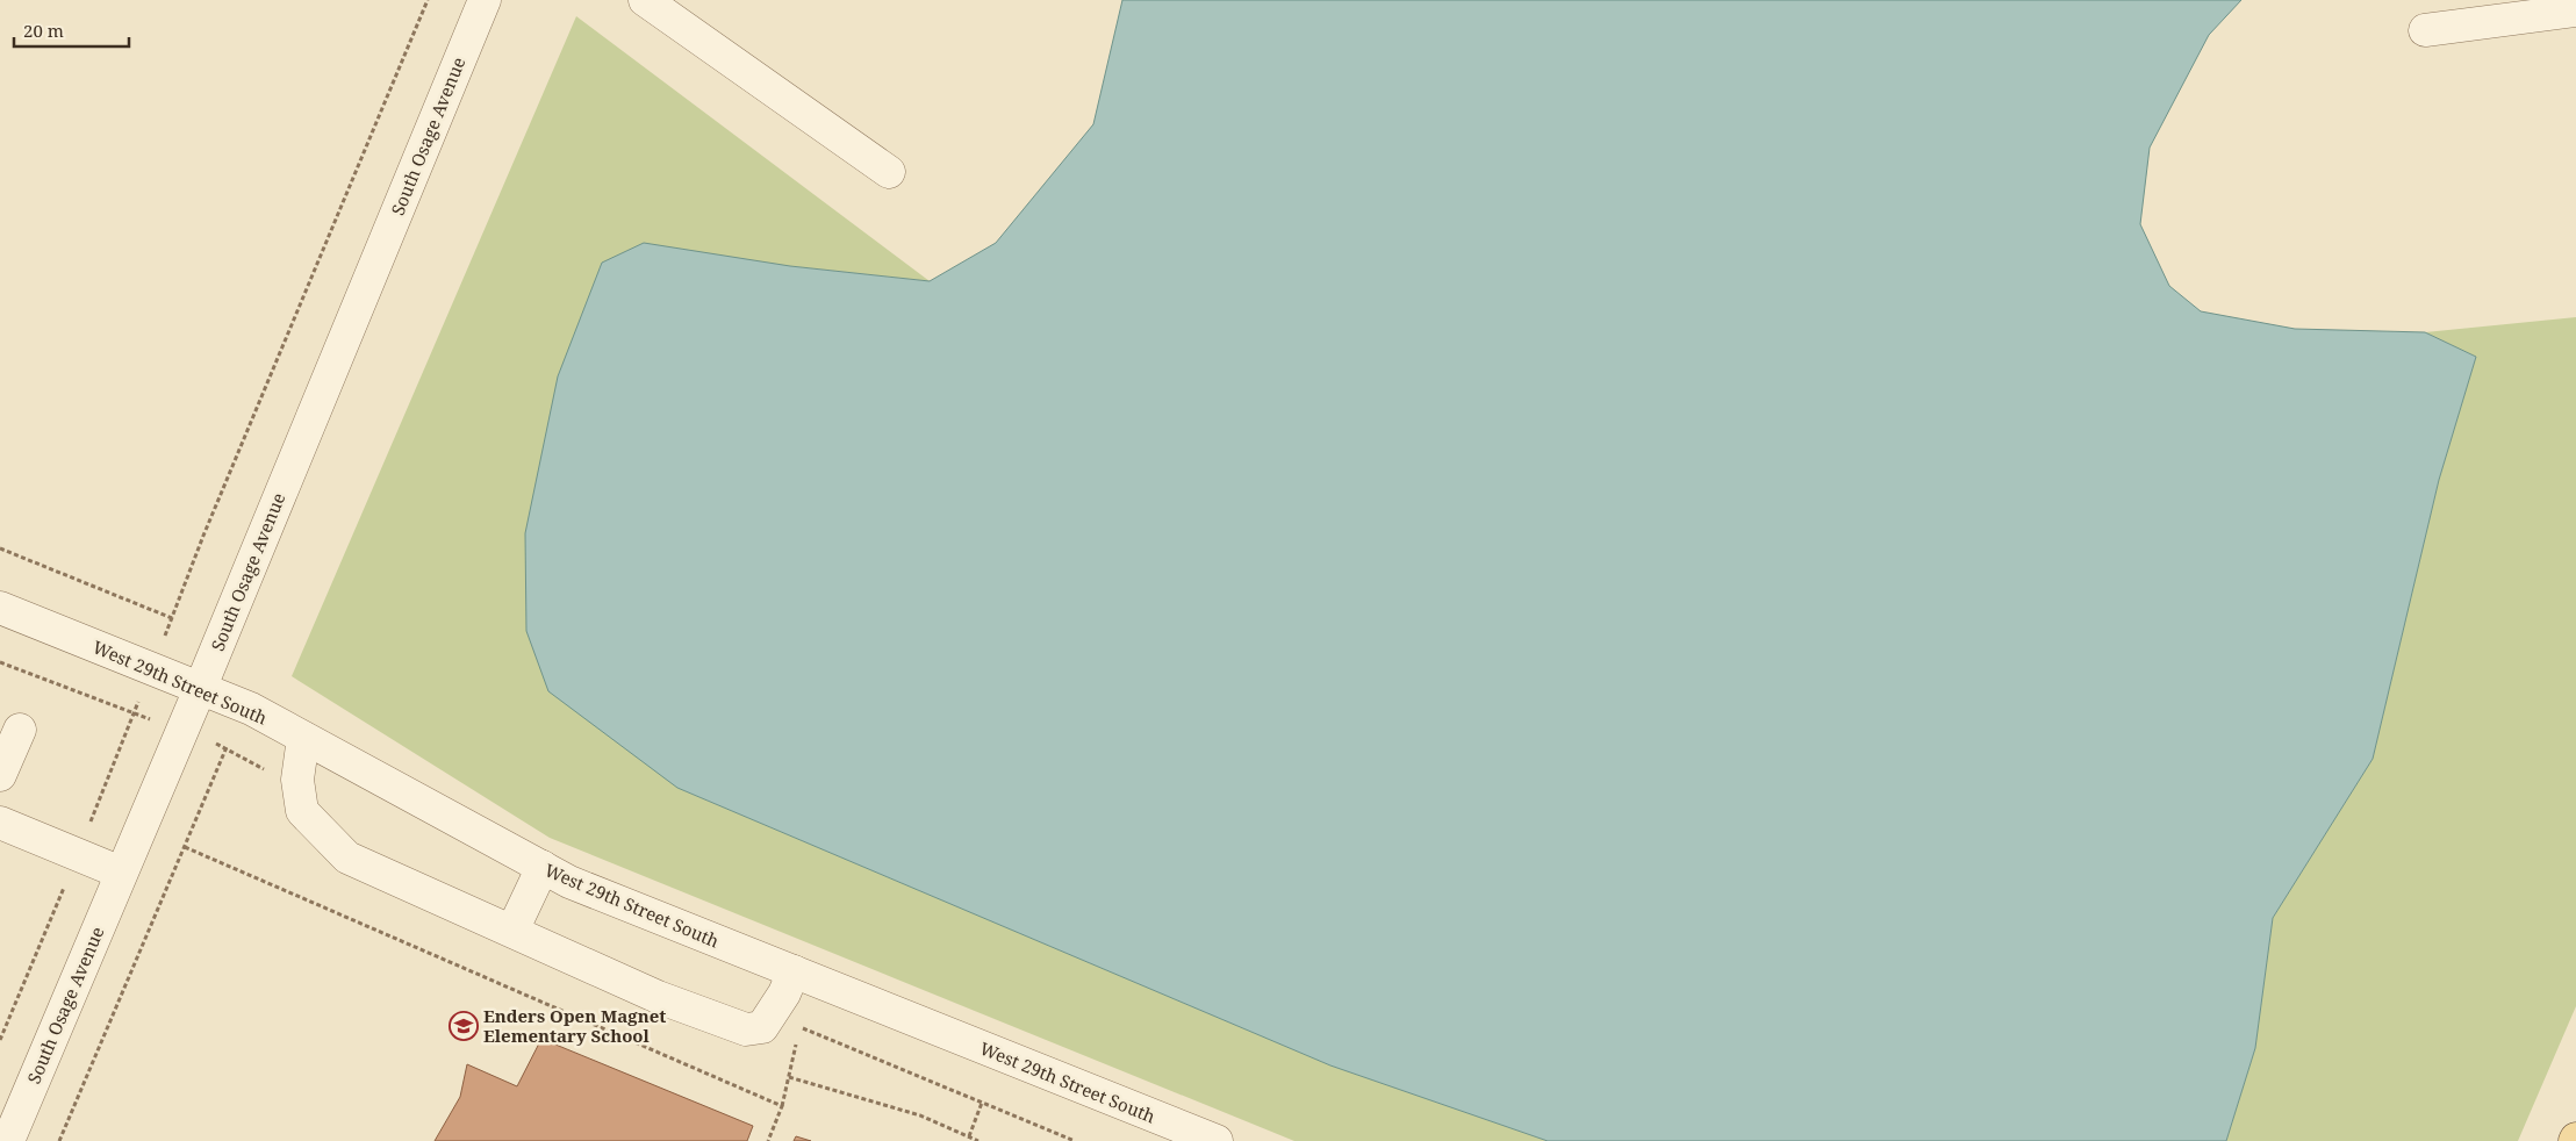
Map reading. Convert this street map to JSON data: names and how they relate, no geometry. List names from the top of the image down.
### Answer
{
  "streets": {
    "street": ["South Osage Avenue", "West 29th Street South"]
  },
  "crossings": [
    ["South Osage Avenue", "West 29th Street South"]
  ],
  "places": {
    "school or university": ["Enders Open Magnet Elementary School"]
  },
  "scale_bar": "20 m"
}
